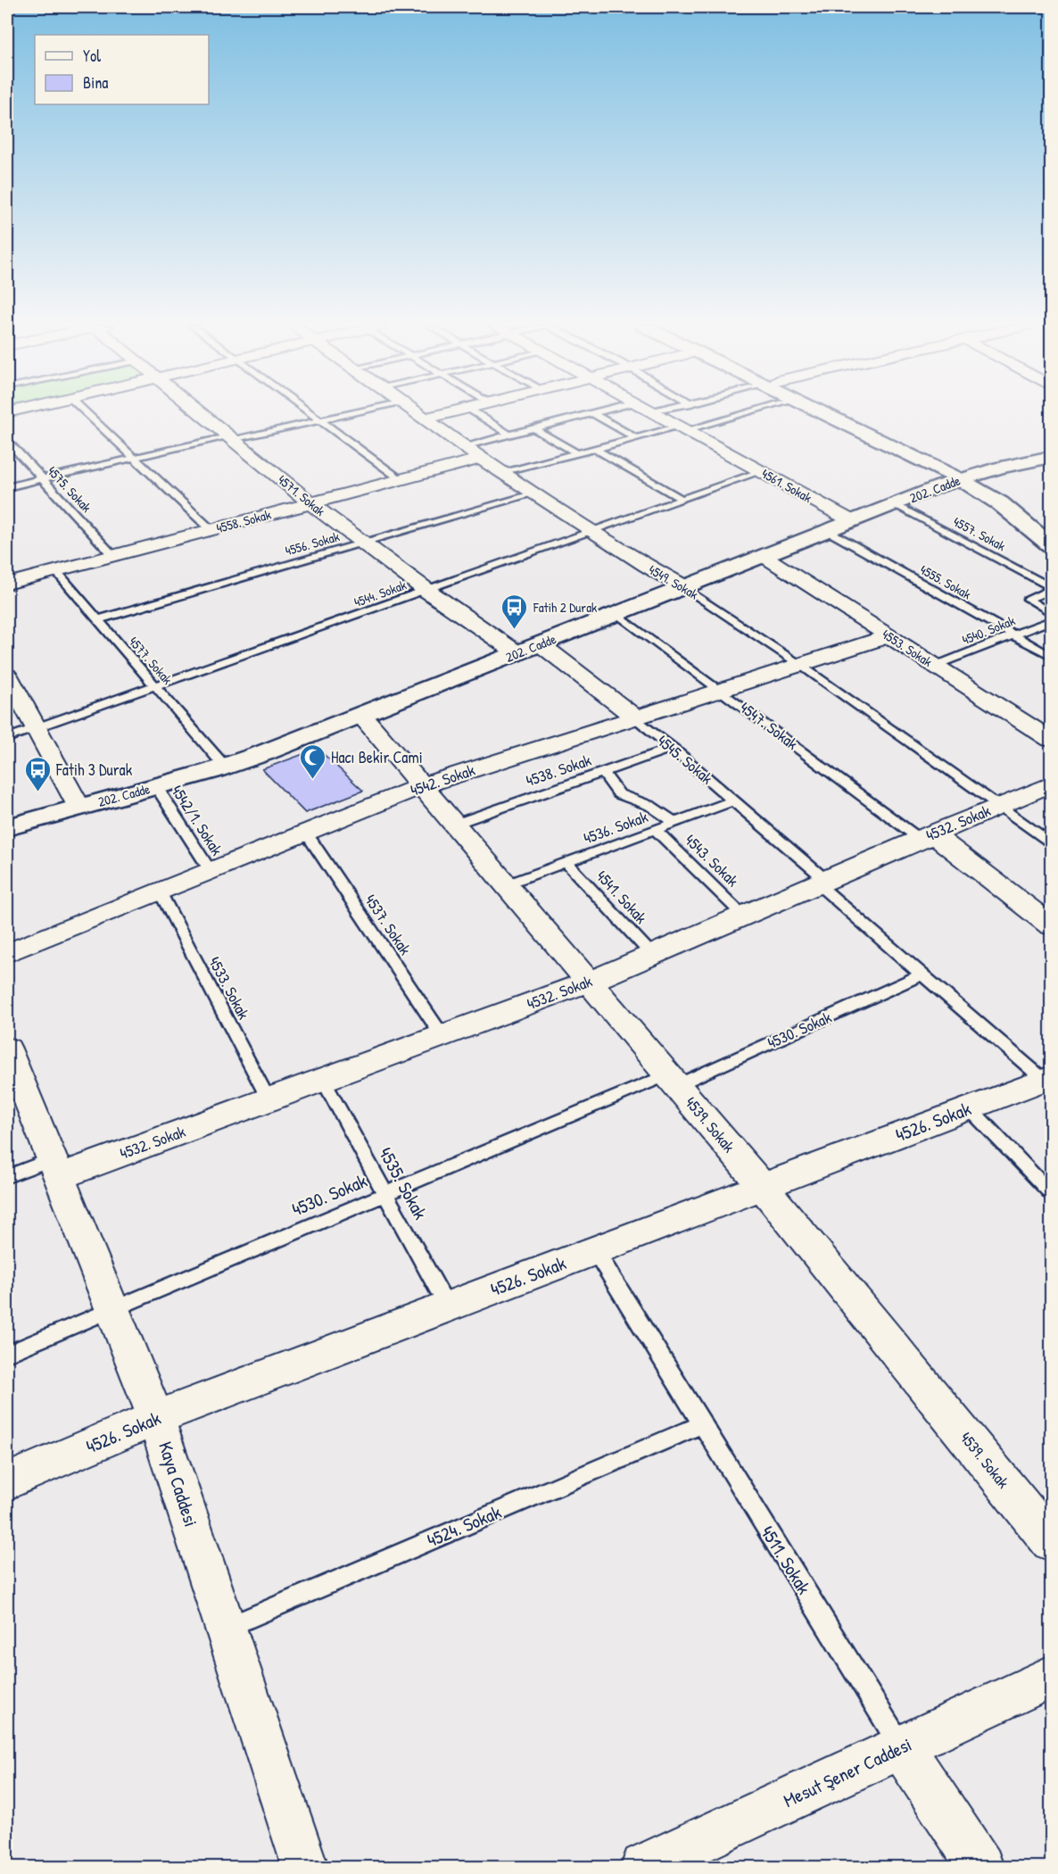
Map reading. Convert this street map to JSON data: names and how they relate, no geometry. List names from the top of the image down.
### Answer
{
  "streets": {
    "main road": ["202. Cadde"],
    "street": [
      "4561. Sokak",
      "4571. Sokak",
      "4558. Sokak",
      "4549. Sokak",
      "4553. Sokak",
      "4547. Sokak",
      "4545. Sokak",
      "4542. Sokak",
      "4532. Sokak",
      "4526. Sokak",
      "4539. Sokak",
      "Kaya Caddesi",
      "4511. Sokak",
      "Mesut Şener Caddesi"
    ],
    "lane": [
      "4575. Sokak",
      "4557. Sokak",
      "4556. Sokak",
      "4555. Sokak",
      "4544. Sokak",
      "4540. Sokak",
      "4577. Sokak",
      "4538. Sokak",
      "4542/1. Sokak",
      "4536. Sokak",
      "4543. Sokak",
      "4541. Sokak",
      "4537. Sokak",
      "4533. Sokak",
      "4530. Sokak",
      "4535. Sokak",
      "4524. Sokak"
    ]
  },
  "crossings": [
    ["4561. Sokak", "202. Cadde"],
    ["4561. Sokak", "4555. Sokak"],
    ["4561. Sokak", "4544. Sokak"],
    ["4575. Sokak", "4558. Sokak"],
    ["202. Cadde", "4571. Sokak"],
    ["202. Cadde", "4557. Sokak"],
    ["202. Cadde", "4549. Sokak"],
    ["202. Cadde", "4555. Sokak"],
    ["202. Cadde", "4553. Sokak"],
    ["202. Cadde", "4577. Sokak"],
    ["202. Cadde", "4547. Sokak"],
    ["202. Cadde", "4545. Sokak"],
    ["202. Cadde", "4542/1. Sokak"],
    ["202. Cadde", "4539. Sokak"],
    ["4571. Sokak", "4558. Sokak"],
    ["4571. Sokak", "4556. Sokak"],
    ["4571. Sokak", "4544. Sokak"],
    ["4558. Sokak", "4549. Sokak"],
    ["4558. Sokak", "4577. Sokak"],
    ["4556. Sokak", "4549. Sokak"],
    ["4556. Sokak", "4577. Sokak"],
    ["4549. Sokak", "4544. Sokak"],
    ["4549. Sokak", "4542. Sokak"],
    ["4549. Sokak", "4532. Sokak"],
    ["4555. Sokak", "4540. Sokak"],
    ["4544. Sokak", "4577. Sokak"],
    ["4540. Sokak", "4553. Sokak"],
    ["4553. Sokak", "4542. Sokak"],
    ["4547. Sokak", "4542. Sokak"],
    ["4547. Sokak", "4532. Sokak"],
    ["4545. Sokak", "4538. Sokak"],
    ["4545. Sokak", "4542. Sokak"],
    ["4545. Sokak", "4532. Sokak"],
    ["4545. Sokak", "4536. Sokak"],
    ["4545. Sokak", "4530. Sokak"],
    ["4545. Sokak", "4526. Sokak"],
    ["4538. Sokak", "4539. Sokak"],
    ["4542. Sokak", "4542/1. Sokak"],
    ["4542. Sokak", "4537. Sokak"],
    ["4542. Sokak", "4533. Sokak"],
    ["4542. Sokak", "4539. Sokak"],
    ["4532. Sokak", "4543. Sokak"],
    ["4532. Sokak", "4541. Sokak"],
    ["4532. Sokak", "4537. Sokak"],
    ["4532. Sokak", "4533. Sokak"],
    ["4532. Sokak", "4539. Sokak"],
    ["4532. Sokak", "4535. Sokak"],
    ["4532. Sokak", "Kaya Caddesi"],
    ["4536. Sokak", "4543. Sokak"],
    ["4536. Sokak", "4541. Sokak"],
    ["4536. Sokak", "4539. Sokak"],
    ["4530. Sokak", "4539. Sokak"],
    ["4530. Sokak", "4535. Sokak"],
    ["4530. Sokak", "Kaya Caddesi"],
    ["4526. Sokak", "4539. Sokak"],
    ["4526. Sokak", "4535. Sokak"],
    ["4526. Sokak", "Kaya Caddesi"],
    ["4526. Sokak", "4511. Sokak"],
    ["Kaya Caddesi", "4524. Sokak"],
    ["4524. Sokak", "4511. Sokak"],
    ["4511. Sokak", "Mesut Şener Caddesi"]
  ],
  "places": {
    "bus stop": ["Fatih 2 Durak", "Fatih 3 Durak"],
    "mosque": ["Hacı Bekir Cami"]
  },
  "legend": ["Yol", "Bina"]
}
